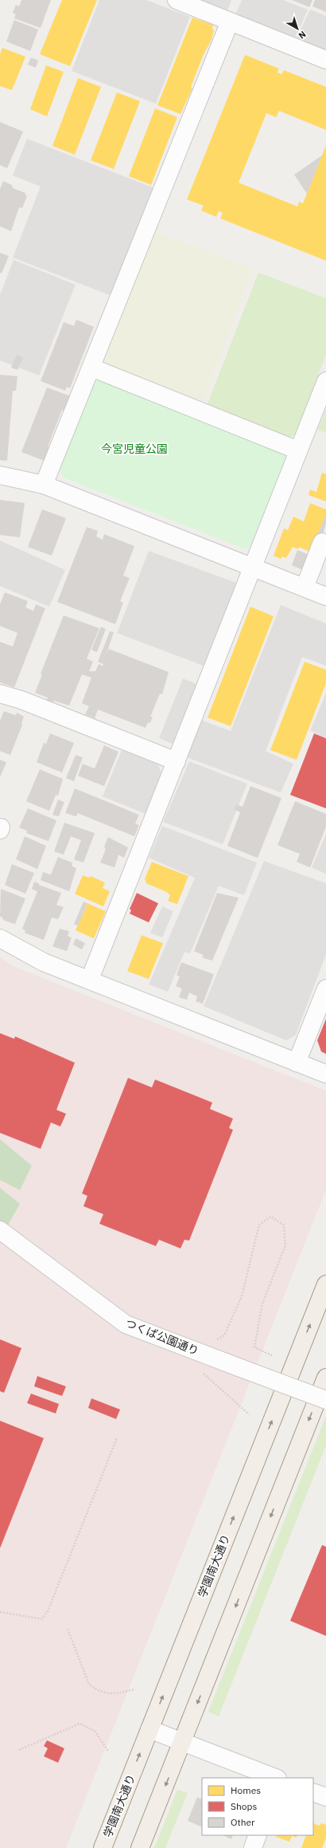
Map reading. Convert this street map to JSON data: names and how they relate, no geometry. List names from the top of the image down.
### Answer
{
  "streets": {
    "main road": ["学園南大通り"],
    "street": ["つくば公園通り"]
  },
  "parks": ["今宮児童公園"],
  "legend": ["Homes", "Shops", "Other"],
  "north": "bottom right"
}
